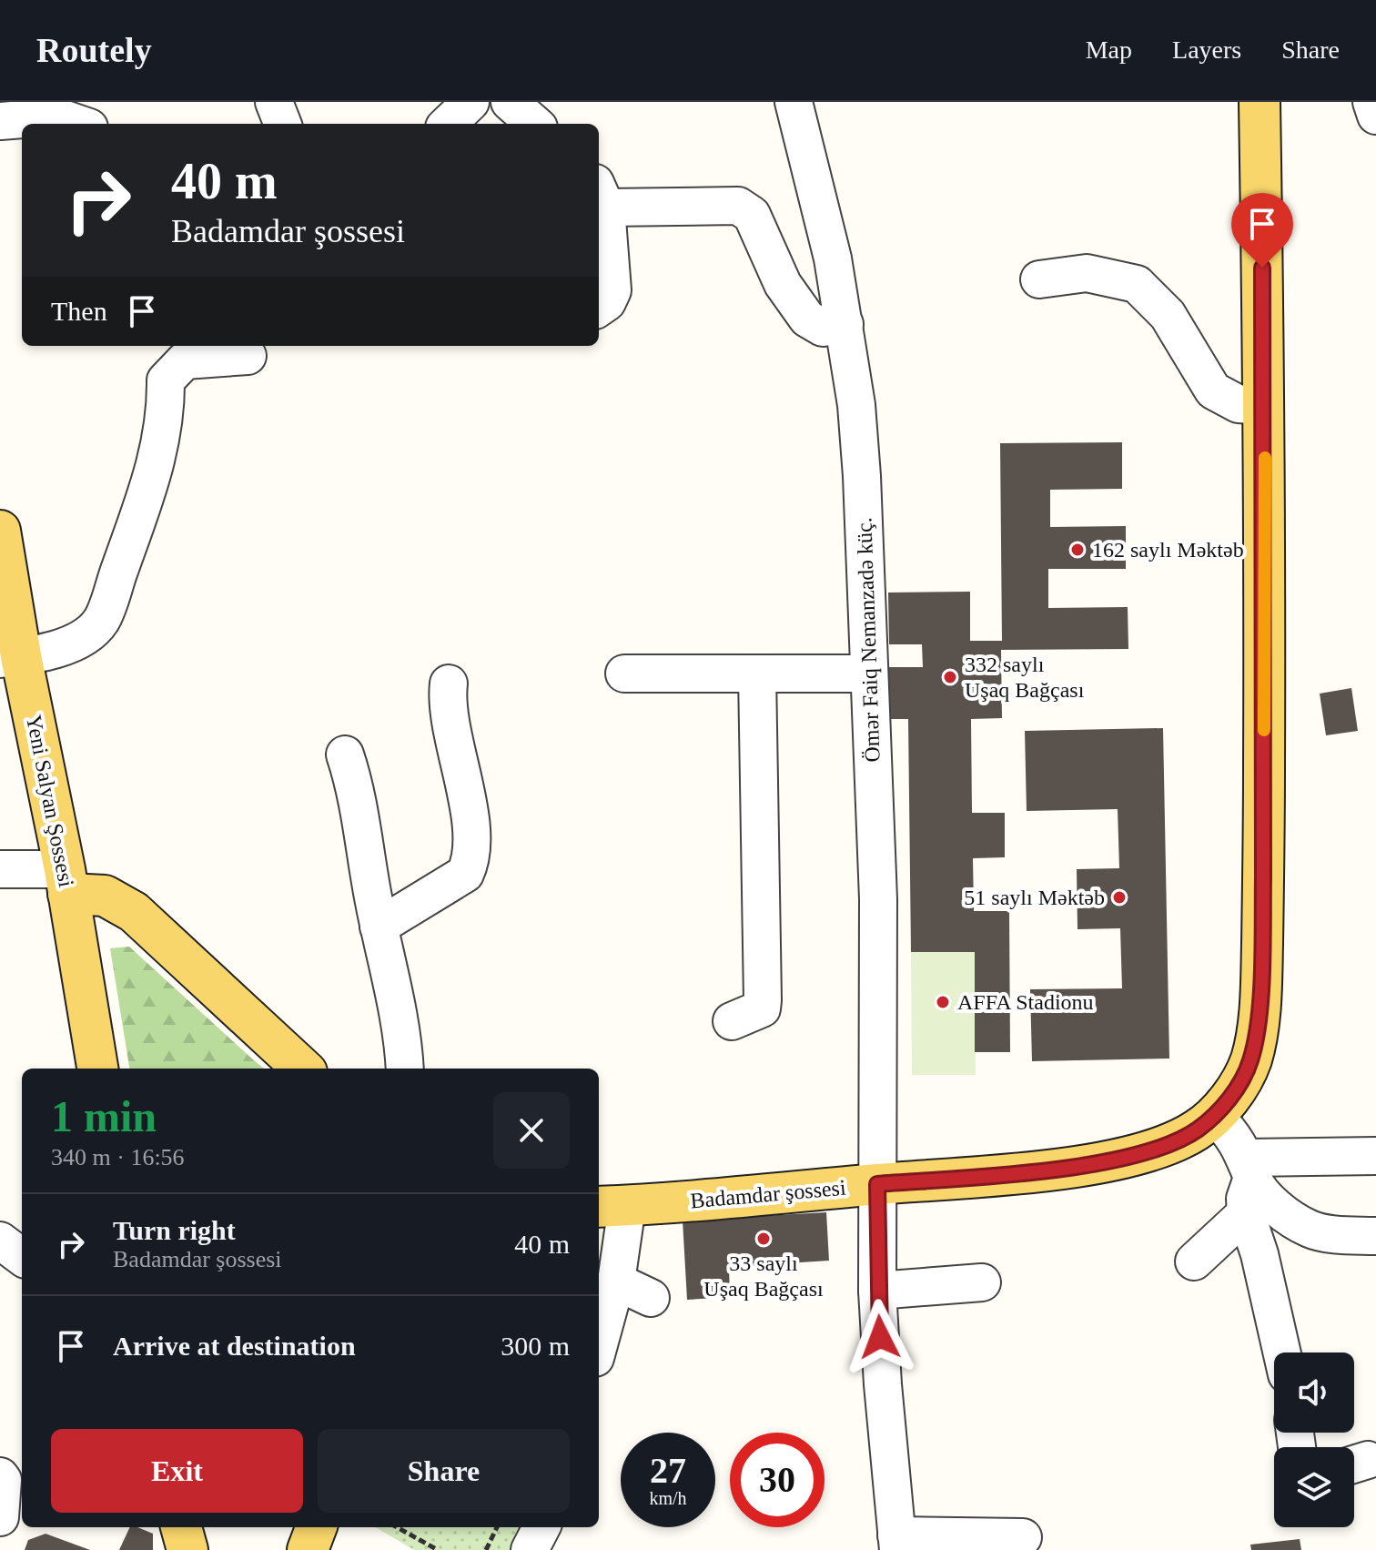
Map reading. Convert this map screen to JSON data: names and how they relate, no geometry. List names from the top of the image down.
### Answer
{
  "streets": {
    "main road": ["Yeni Salyan Şossesi", "Badamdar şossesi"],
    "street": ["Ömər Faiq Nemanzadə küç."]
  },
  "crossings": [
    ["Ömər Faiq Nemanzadə küç.", "Badamdar şossesi"]
  ],
  "places": [
    "162 saylı Məktəb",
    "332 saylı Uşaq Bağçası",
    "51 saylı Məktəb",
    "AFFA Stadionu",
    "33 saylı Uşaq Bağçası"
  ],
  "page": {
    "header": "Routely",
    "nav": ["Map", "Layers", "Share"],
    "turn": ["40 m", "Badamdar şossesi"],
    "then": "Then",
    "heading": ["1 min", "340 m · 16:56"],
    "list": [
      {
        "name": "Turn right",
        "note": "Badamdar şossesi",
        "value": "40 m"
      },
      {
        "name": "Arrive at destination",
        "value": "300 m"
      }
    ],
    "buttons": ["Exit", "Share"],
    "speed": "27 km/h",
    "limit": "30"
  }
}
